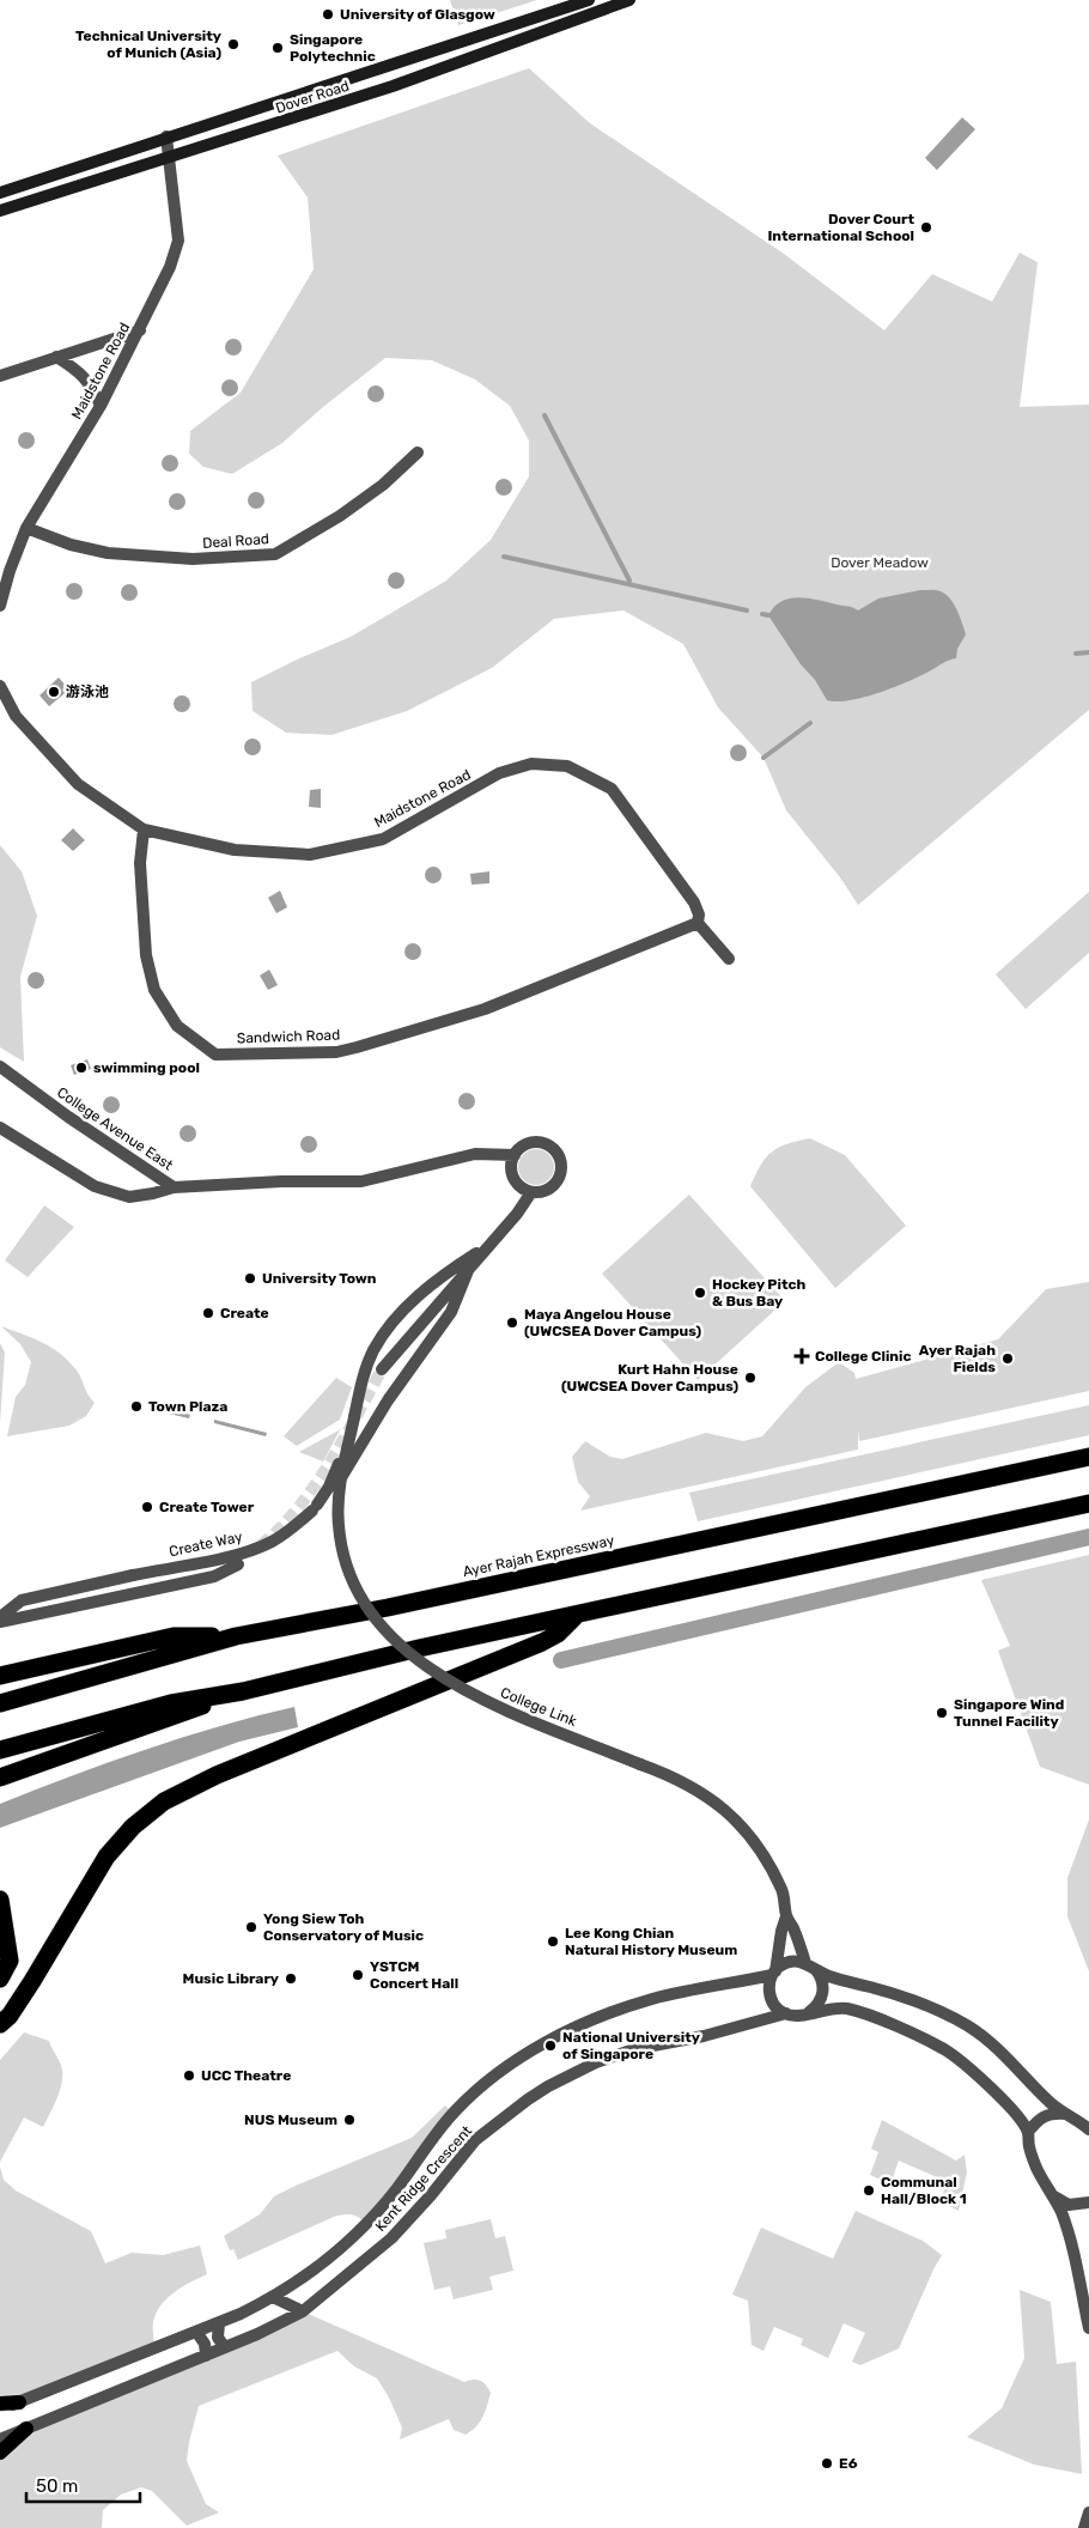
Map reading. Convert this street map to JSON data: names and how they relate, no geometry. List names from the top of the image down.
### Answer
{
  "streets": {
    "highway": ["Ayer Rajah Expressway"],
    "street": [
      "Dover Road",
      "Maidstone Road",
      "Deal Road",
      "Sandwich Road",
      "College Avenue East",
      "Create Way",
      "College Link",
      "Kent Ridge Crescent"
    ]
  },
  "crossings": [
    ["Dover Road", "Maidstone Road"],
    ["Maidstone Road", "Deal Road"],
    ["Maidstone Road", "Sandwich Road"],
    ["Create Way", "College Link"],
    ["College Link", "Kent Ridge Crescent"]
  ],
  "parks": ["Dover Meadow"],
  "places": {
    "other": [
      "University of Glasgow",
      "Technical University of Munich (Asia)",
      "Singapore Polytechnic",
      "Dover Court International School",
      "游泳池",
      "swimming pool",
      "University Town",
      "Hockey Pitch & Bus Bay",
      "Create",
      "Maya Angelou House (UWCSEA Dover Campus)",
      "Ayer Rajah Fields",
      "Kurt Hahn House (UWCSEA Dover Campus)",
      "Town Plaza",
      "Create Tower",
      "Singapore Wind Tunnel Facility",
      "Yong Siew Toh Conservatory of Music",
      "Lee Kong Chian Natural History Museum",
      "YSTCM Concert Hall",
      "Music Library",
      "National University of Singapore",
      "UCC Theatre",
      "NUS Museum",
      "Communal Hall/Block 1",
      "E6"
    ],
    "health": ["College Clinic"]
  },
  "scale_bar": "50 m"
}
